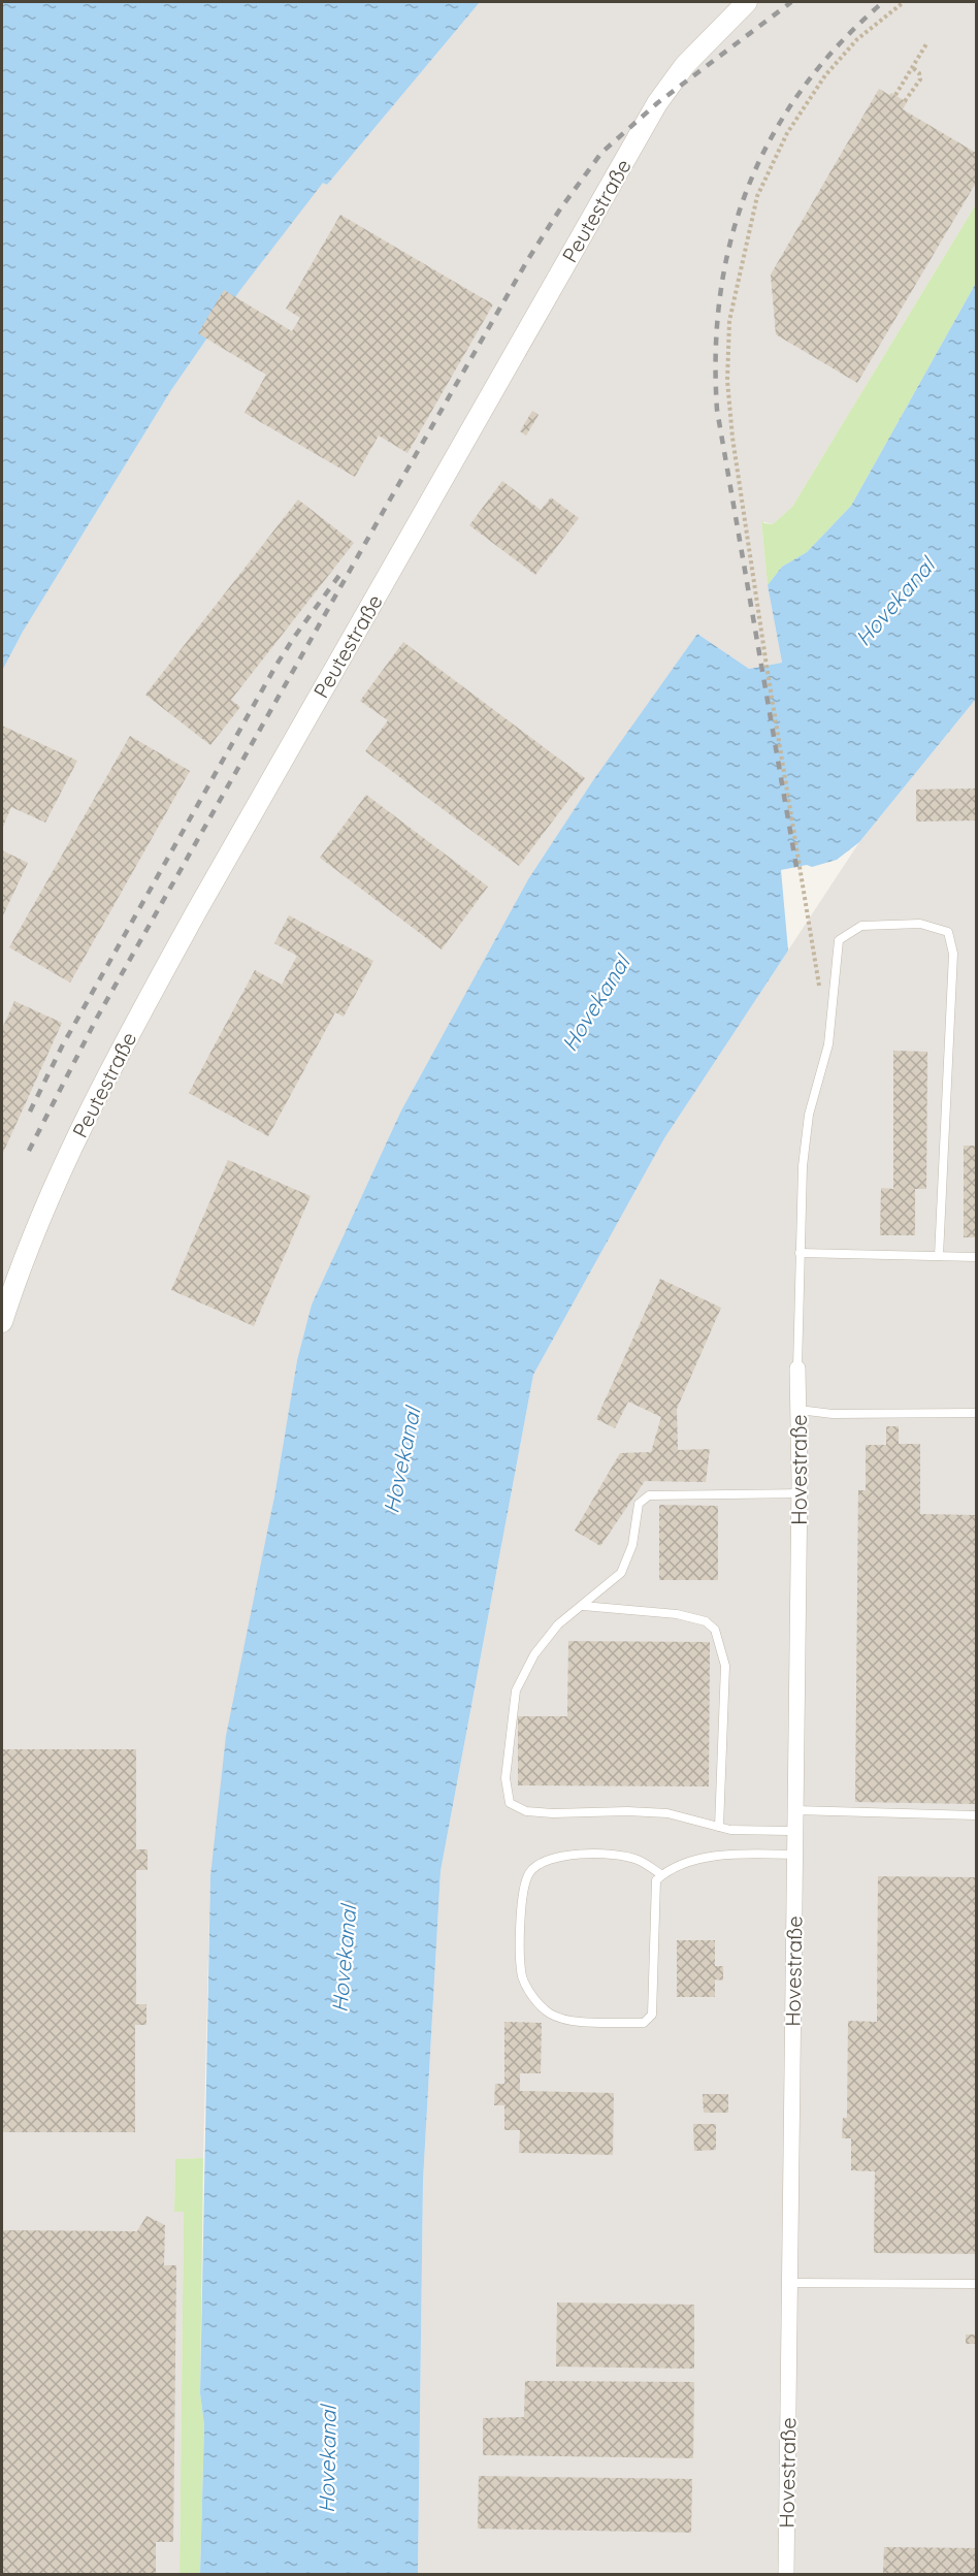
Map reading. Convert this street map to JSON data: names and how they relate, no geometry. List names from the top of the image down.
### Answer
{
  "streets": {
    "street": ["Peutestraße", "Hovestraße"]
  },
  "water": ["Hovekanal"]
}
